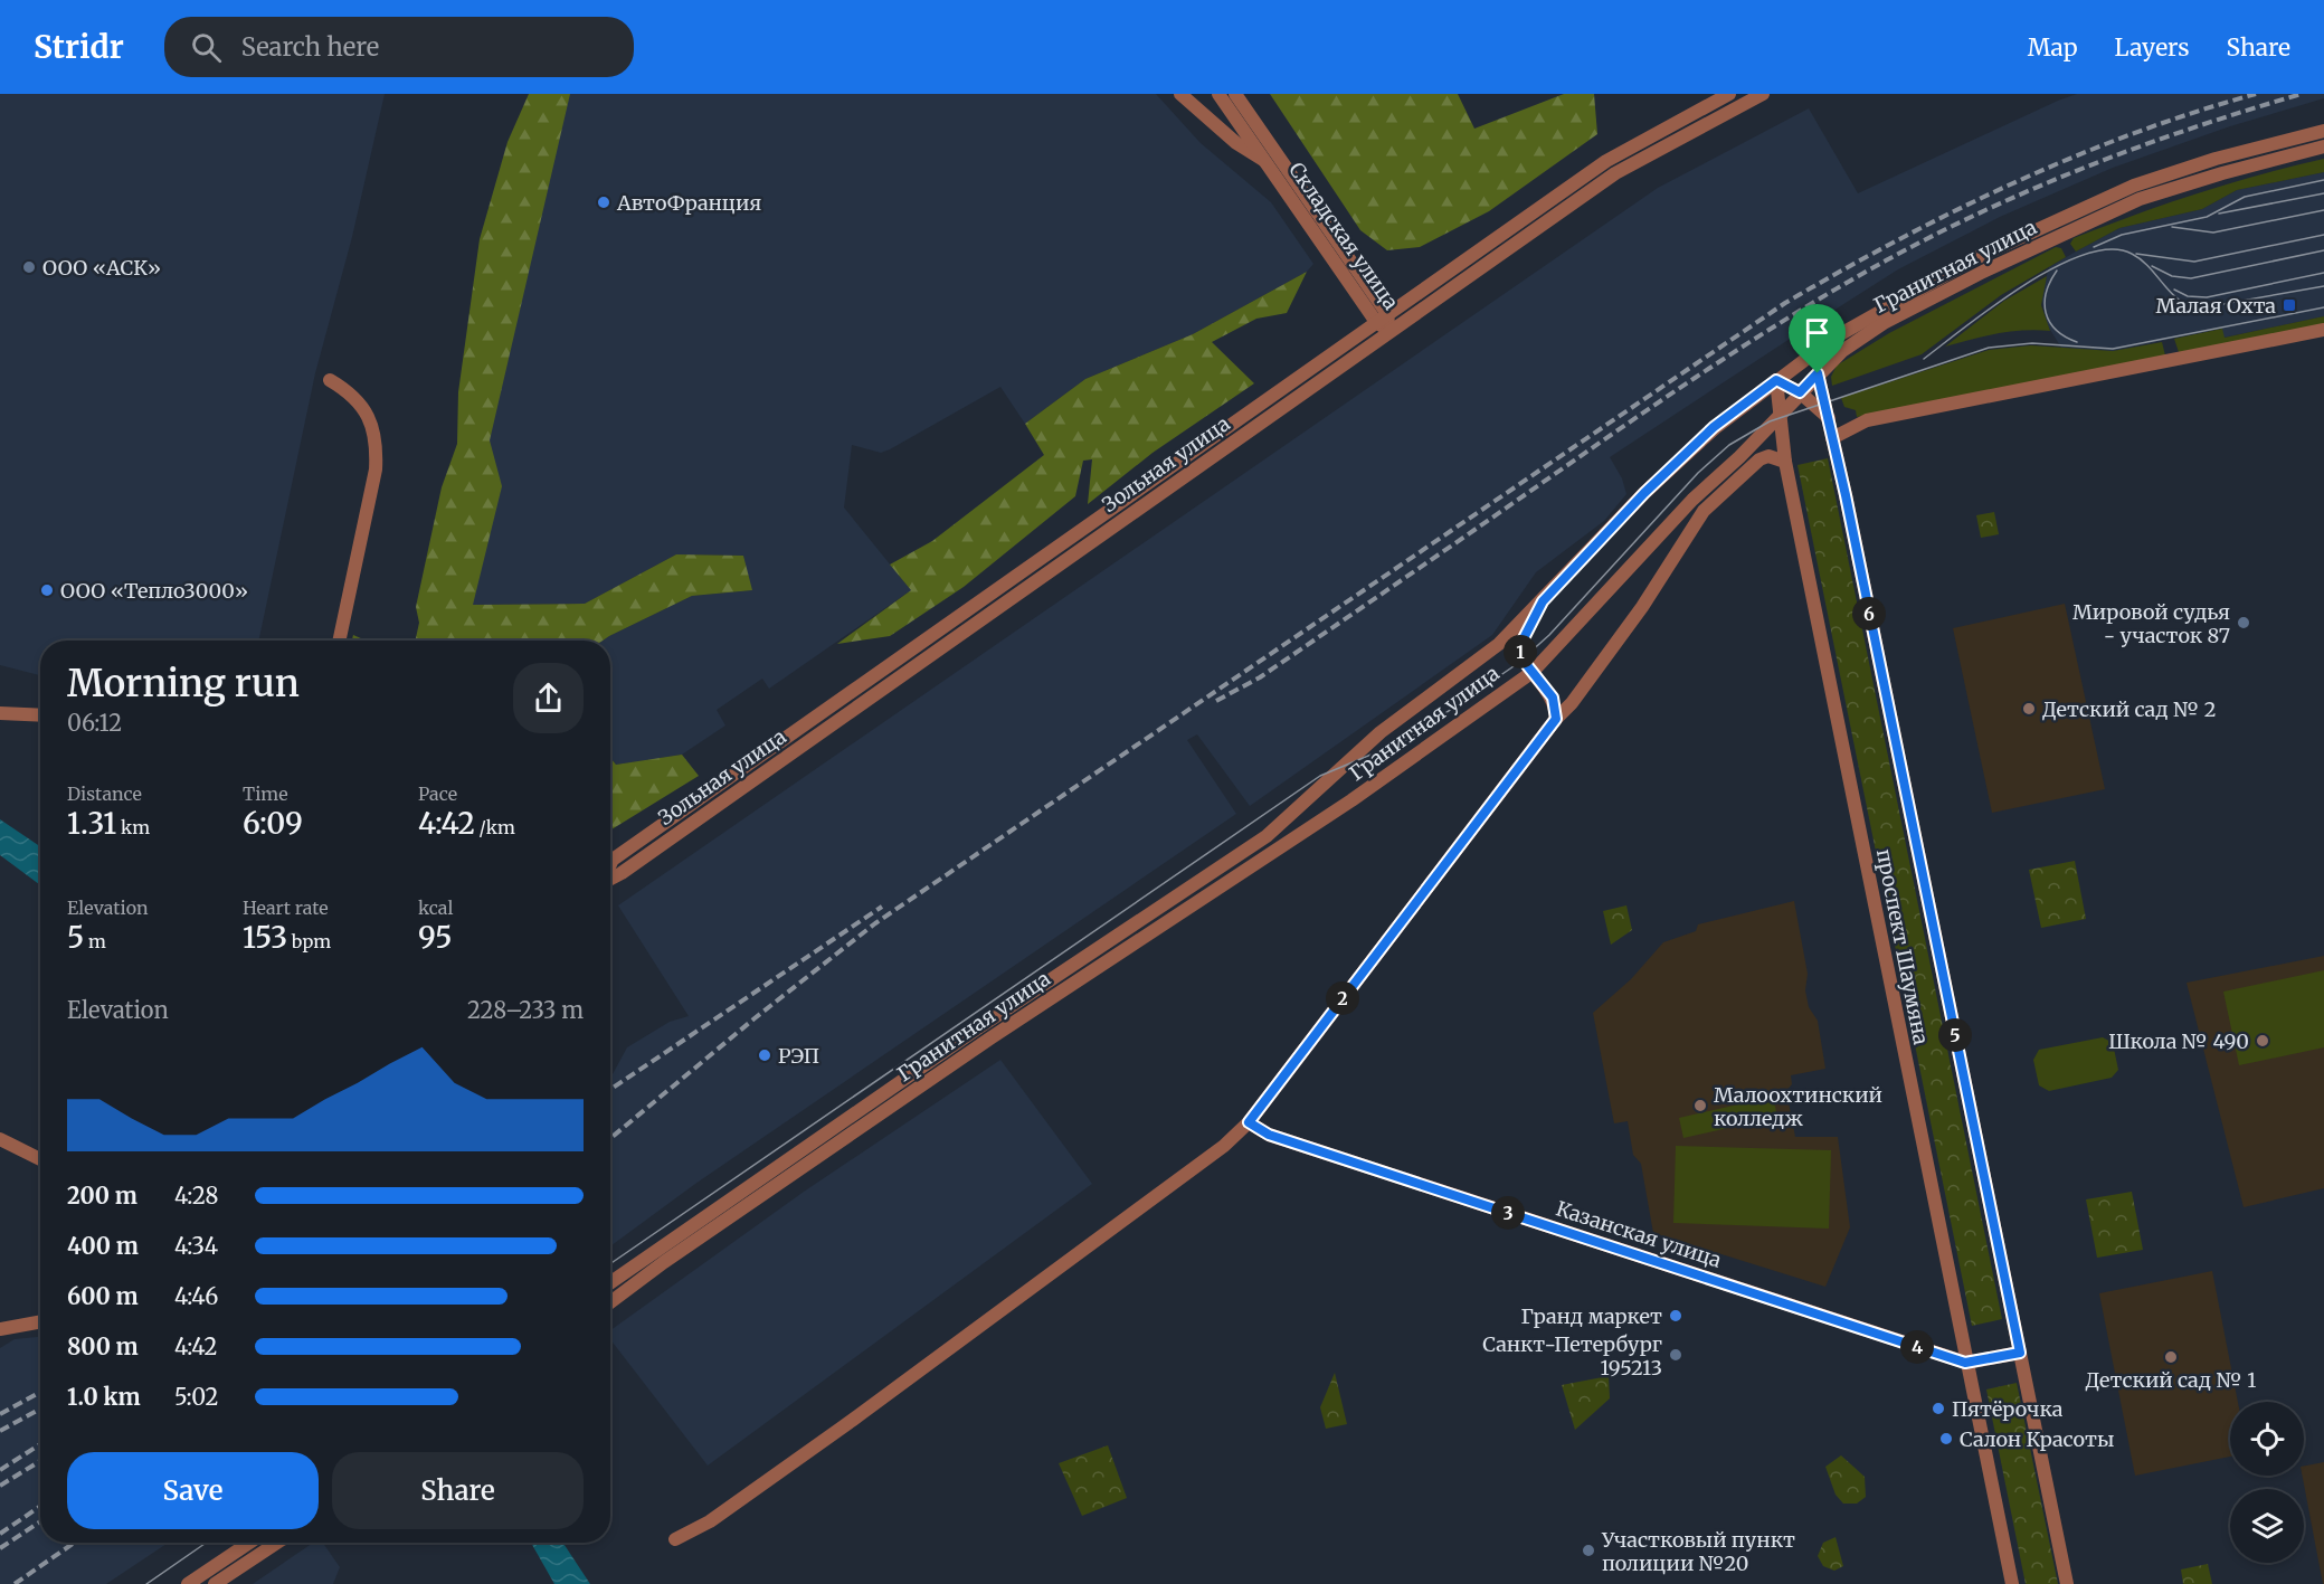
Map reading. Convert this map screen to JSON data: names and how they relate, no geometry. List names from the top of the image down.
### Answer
{
  "streets": {
    "street": [
      "Складская улица",
      "Гранитная улица",
      "Зольная улица",
      "проспект Шаумяна",
      "Казанская улица"
    ]
  },
  "crossings": [
    ["Складская улица", "Зольная улица"],
    ["Гранитная улица", "проспект Шаумяна"],
    ["проспект Шаумяна", "Казанская улица"]
  ],
  "places": {
    "other": [
      "АвтоФранция",
      "ООО «АСК»",
      "ООО «Тепло3000»",
      "Мировой судья - участок 87",
      "Детский сад № 2",
      "Школа № 490",
      "РЭП",
      "Малоохтинский колледж",
      "Гранд маркет",
      "Санкт-Петербург 195213",
      "Детский сад № 1",
      "Пятёрочка",
      "Салон Красоты",
      "Участковый пункт полиции №20"
    ],
    "transit": ["Малая Охта"]
  },
  "page": {
    "header": "Stridr",
    "search": "Search here",
    "nav": ["Map", "Layers", "Share"],
    "pins": [
      "6",
      "1",
      "2",
      "5",
      "3",
      "4"
    ],
    "heading": ["Morning run", "06:12"],
    "stats": [
      ["Distance", "1.31 km"],
      ["Time", "6:09"],
      ["Pace", "4:42 /km"],
      ["Elevation", "5 m"],
      ["Heart rate", "153 bpm"],
      ["kcal", "95"]
    ],
    "chart": ["Elevation", "228–233 m"],
    "list": [
      {
        "name": "200 m",
        "note": "4:28"
      },
      {
        "name": "400 m",
        "note": "4:34"
      },
      {
        "name": "600 m",
        "note": "4:46"
      },
      {
        "name": "800 m",
        "note": "4:42"
      },
      {
        "name": "1.0 km",
        "note": "5:02"
      }
    ],
    "buttons": ["Save", "Share"]
  }
}
